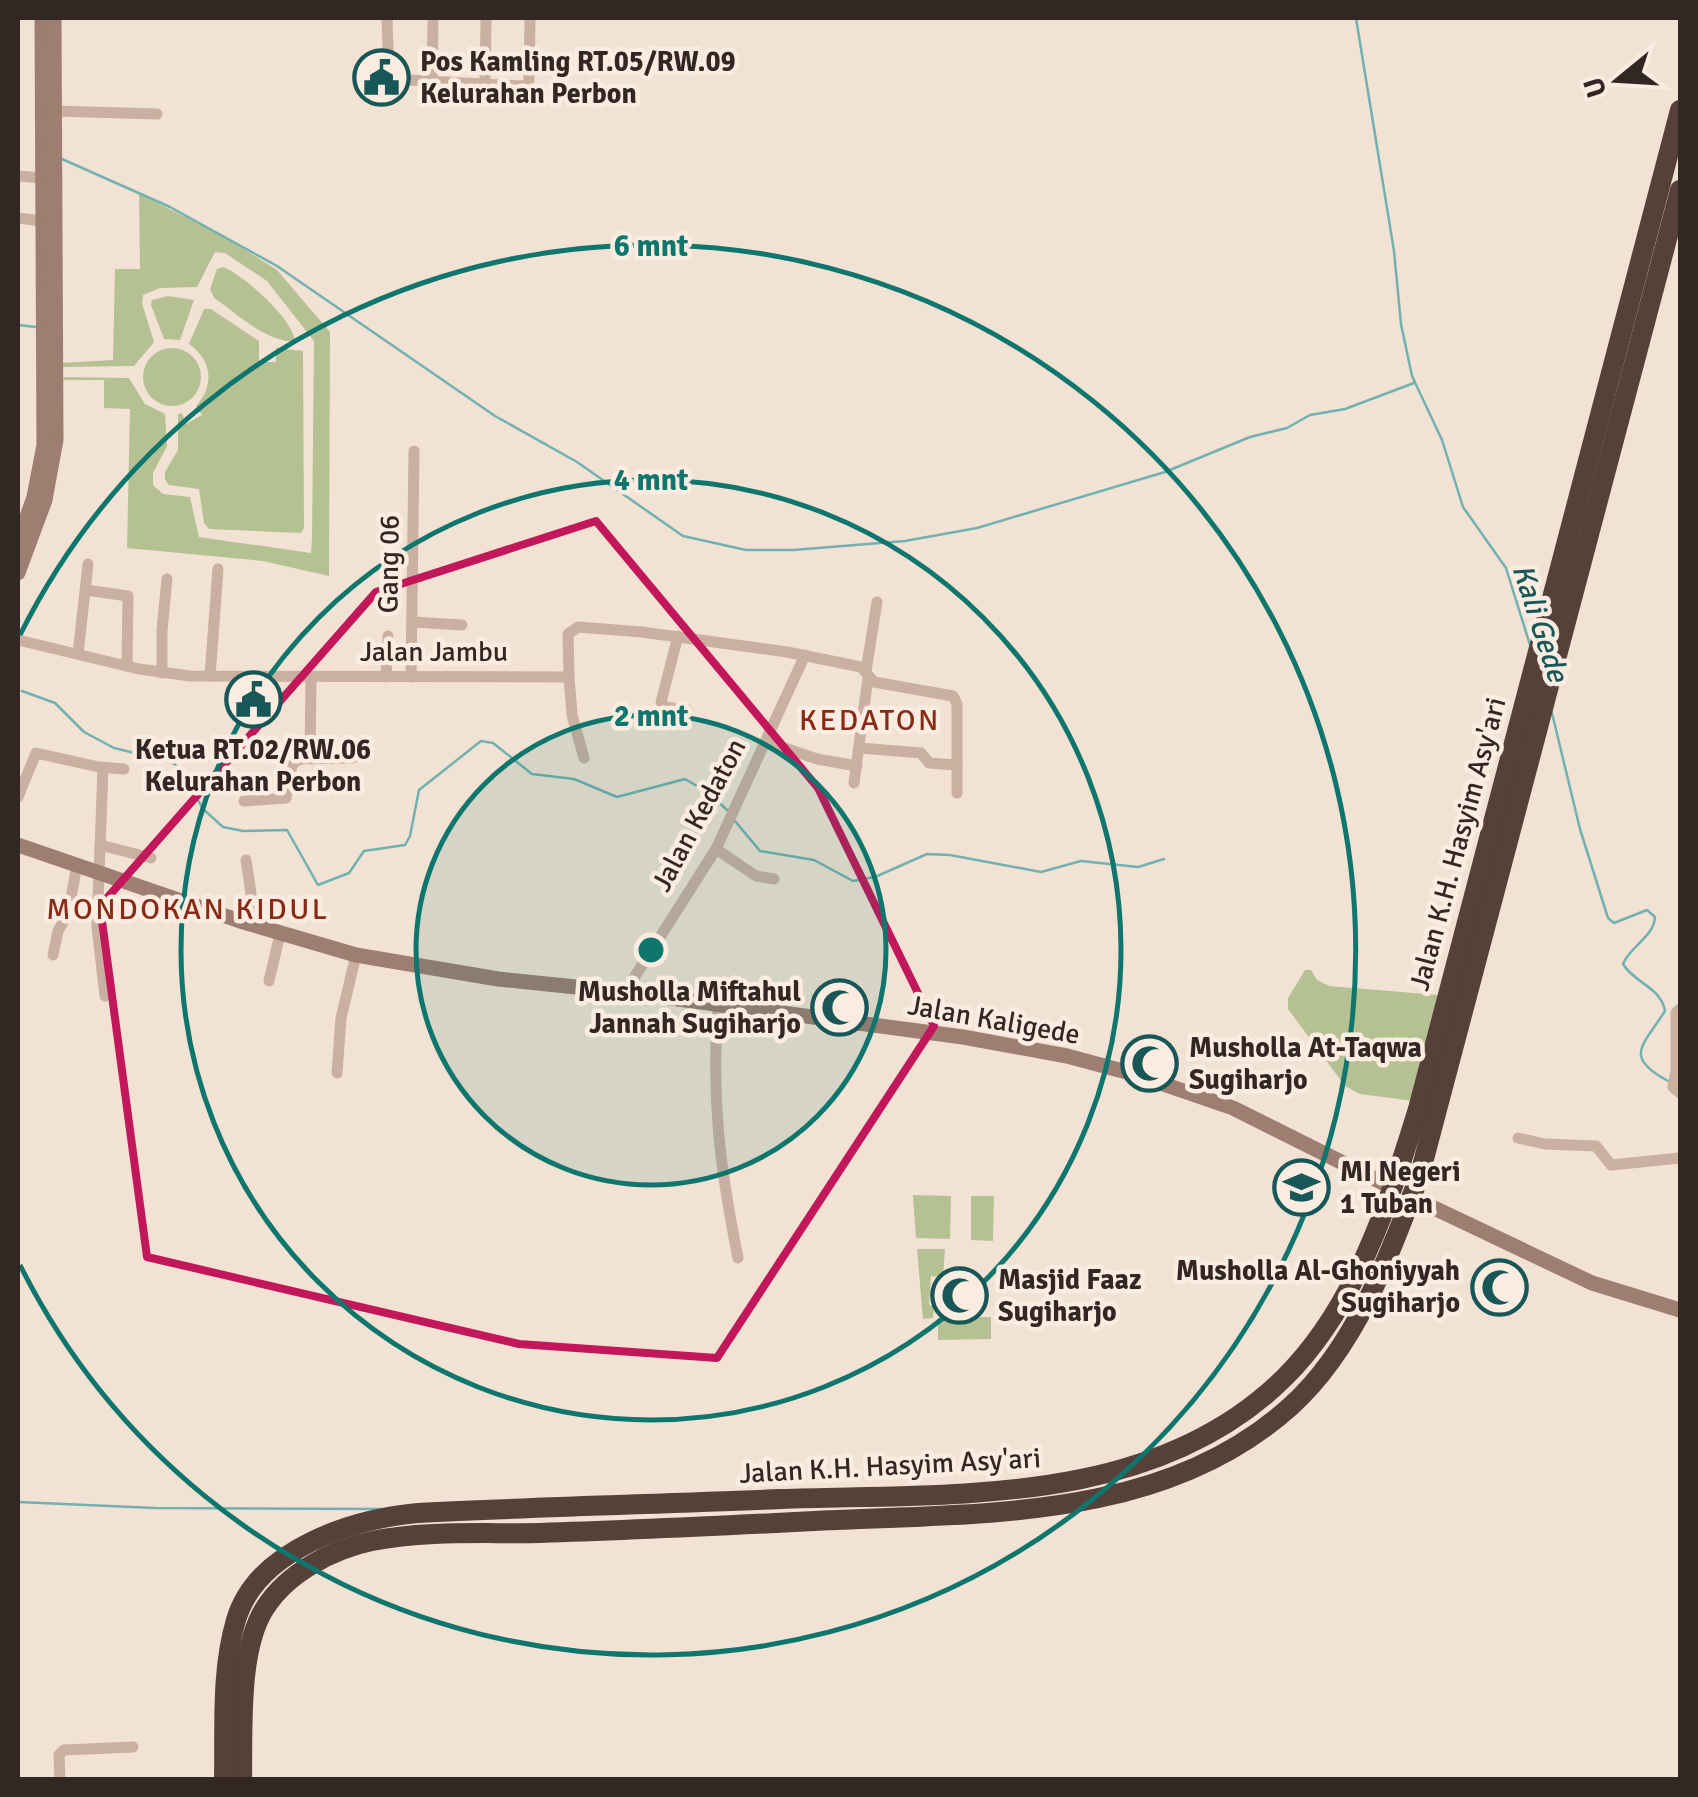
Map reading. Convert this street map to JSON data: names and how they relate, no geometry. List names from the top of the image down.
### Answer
{
  "streets": {
    "highway": ["Jalan K.H. Hasyim Asy'ari"],
    "street": [
      "Gang 06",
      "Jalan Jambu",
      "Jalan Kedaton",
      "Jalan Kaligede"
    ]
  },
  "crossings": [
    ["Gang 06", "Jalan Jambu"],
    ["Jalan Kedaton", "Jalan Kaligede"],
    ["Jalan K.H. Hasyim Asy'ari", "Jalan Kaligede"]
  ],
  "districts": ["KEDATON", "MONDOKAN KIDUL"],
  "water": ["Kali Gede"],
  "places": {
    "public building": ["Pos Kamling RT.05/RW.09 Kelurahan Perbon", "Ketua RT.02/RW.06 Kelurahan Perbon"],
    "mosque": [
      "Musholla Miftahul Jannah Sugiharjo",
      "Musholla At-Taqwa Sugiharjo",
      "Musholla Al-Ghoniyyah Sugiharjo",
      "Masjid Faaz Sugiharjo"
    ],
    "school or university": ["MI Negeri 1 Tuban"]
  },
  "north": "left",
  "rings": ["6 mnt", "4 mnt", "2 mnt"]
}
